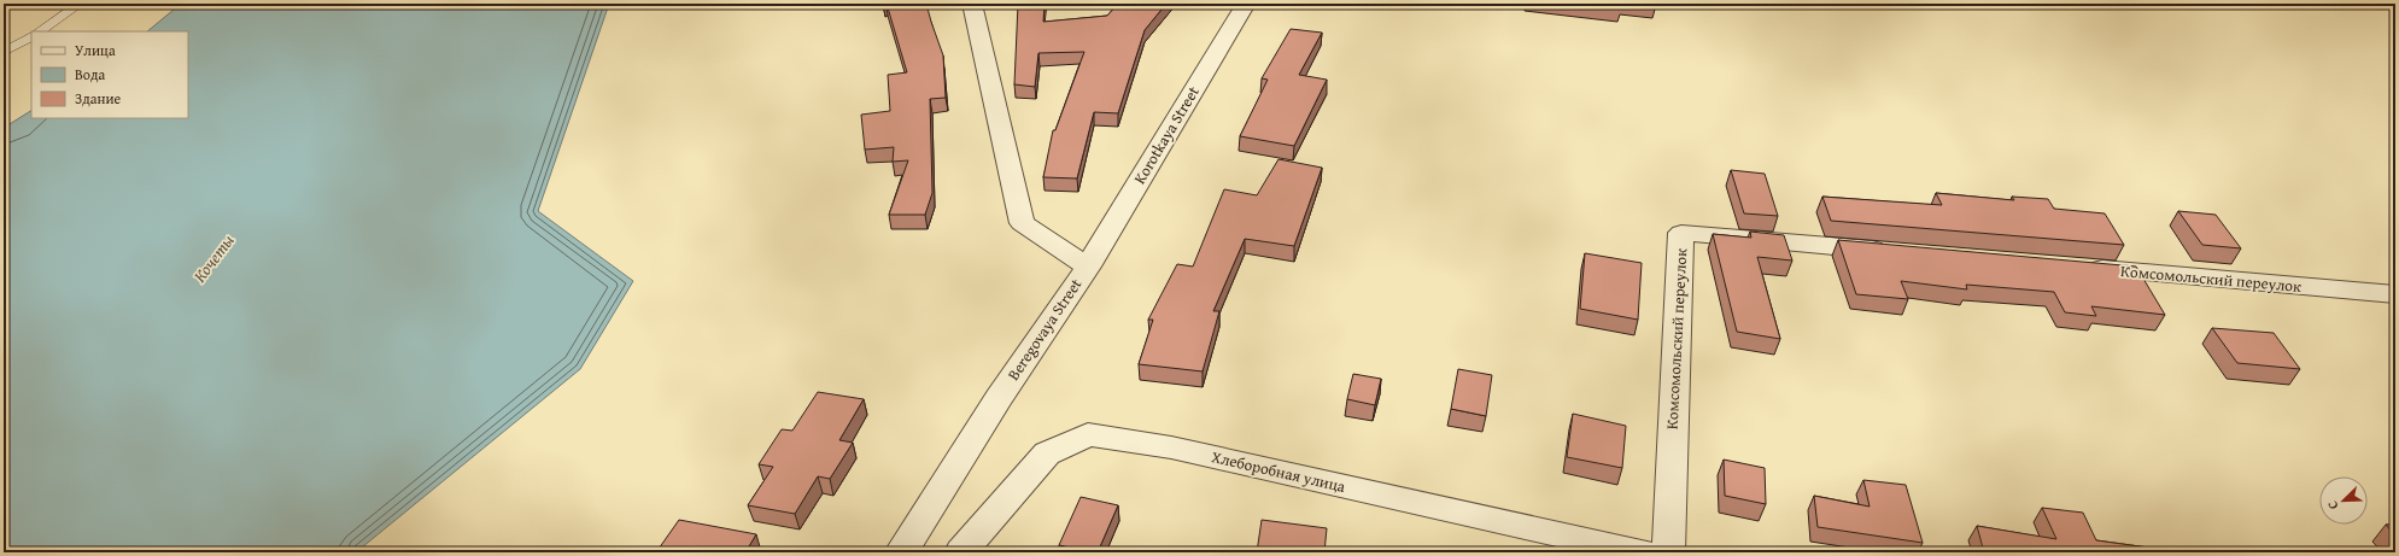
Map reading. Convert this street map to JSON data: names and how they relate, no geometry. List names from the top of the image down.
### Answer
{
  "streets": {
    "street": [
      "Korotkaya Street",
      "Комсомольский переулок",
      "Beregovaya Street",
      "Хлеборобная улица"
    ]
  },
  "crossings": [
    ["Korotkaya Street", "Beregovaya Street"]
  ],
  "water": ["Кочеты"],
  "legend": ["Улица", "Вода", "Здание"],
  "north": "bottom left"
}
